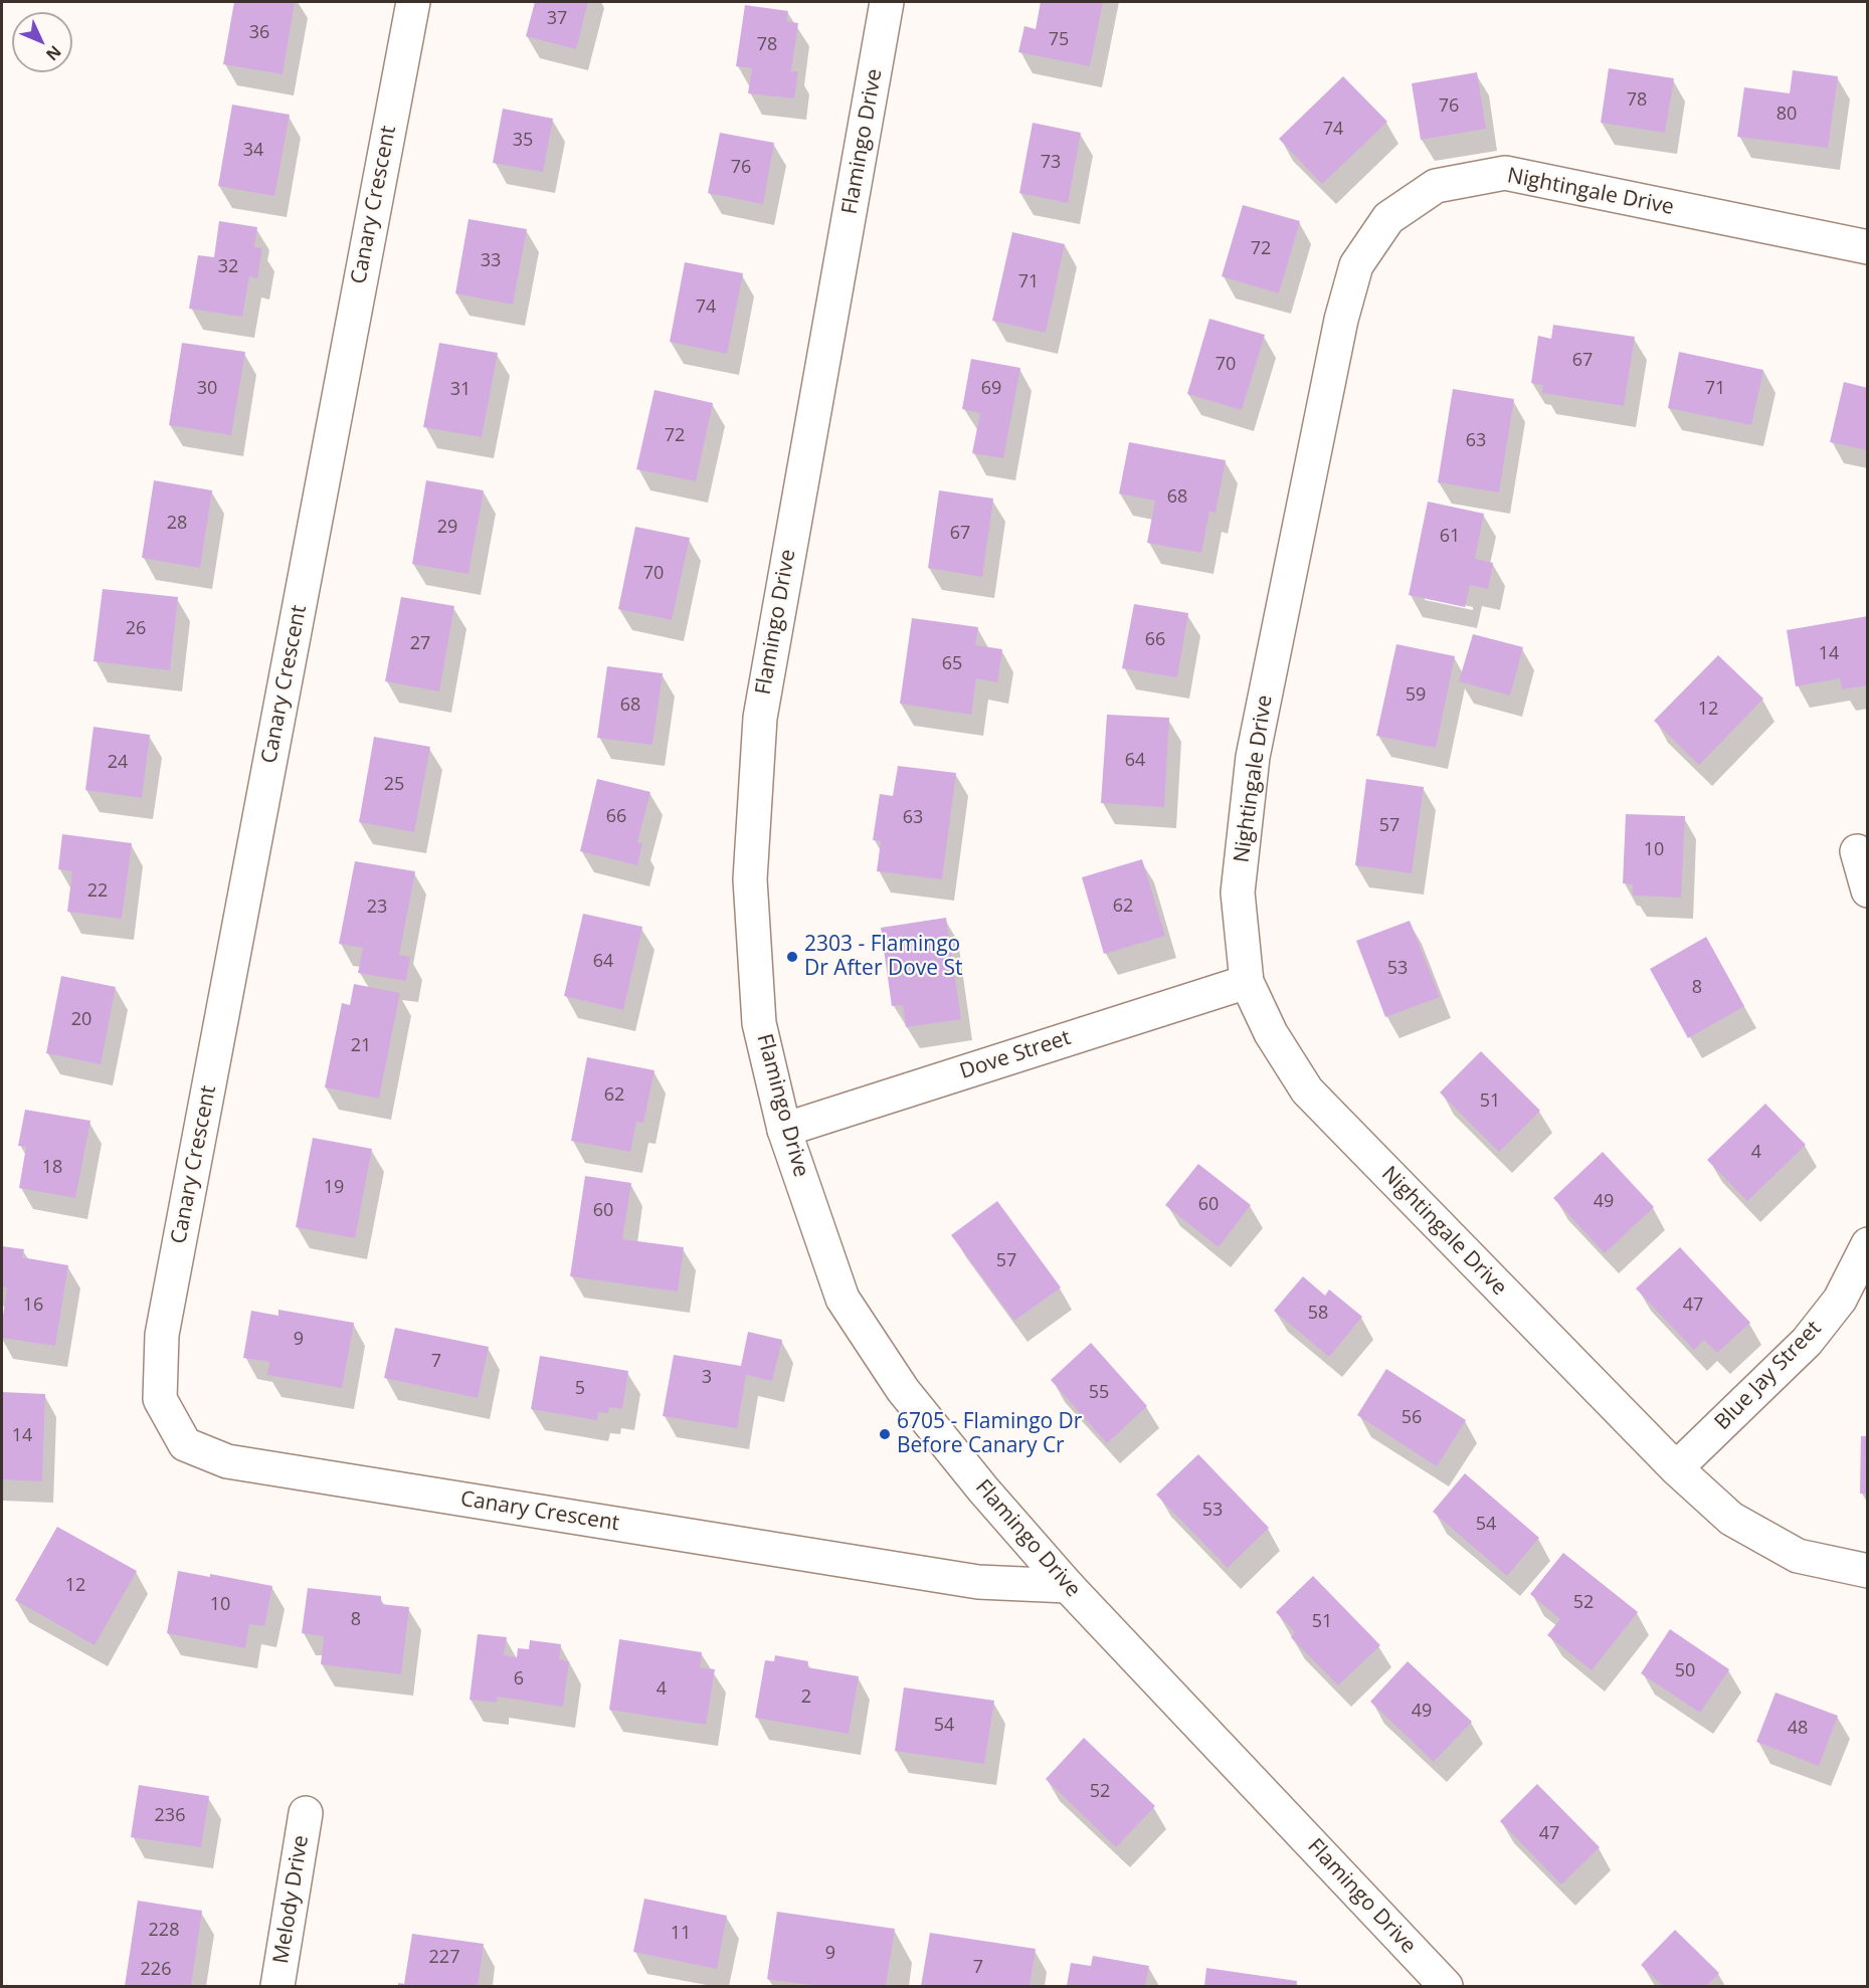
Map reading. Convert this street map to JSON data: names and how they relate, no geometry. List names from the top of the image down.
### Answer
{
  "streets": {
    "street": [
      "Flamingo Drive",
      "Nightingale Drive",
      "Canary Crescent",
      "Dove Street",
      "Blue Jay Street",
      "Melody Drive"
    ]
  },
  "crossings": [
    ["Flamingo Drive", "Canary Crescent"],
    ["Flamingo Drive", "Dove Street"],
    ["Nightingale Drive", "Dove Street"],
    ["Nightingale Drive", "Blue Jay Street"]
  ],
  "places": ["2303 - Flamingo Dr After Dove St", "6705 - Flamingo Dr Before Canary Cr"],
  "house_numbers": [
    "37",
    "36",
    "75",
    "78",
    "78",
    "76",
    "80",
    "74",
    "35",
    "34",
    "73",
    "76",
    "72",
    "33",
    "32",
    "71",
    "74",
    "67",
    "70",
    "30",
    "69",
    "71",
    "31",
    "72",
    "63",
    "68",
    "28",
    "29",
    "67",
    "61",
    "70",
    "26",
    "66",
    "27",
    "14",
    "65",
    "59",
    "68",
    "12",
    "64",
    "24",
    "25",
    "66",
    "63",
    "57",
    "10",
    "22",
    "62",
    "23",
    "64",
    "53",
    "8",
    "20",
    "21",
    "62",
    "51",
    "4",
    "18",
    "19",
    "49",
    "60",
    "60",
    "57",
    "16",
    "47",
    "58",
    "9",
    "7",
    "3",
    "5",
    "55",
    "56",
    "14",
    "53",
    "54",
    "12",
    "52",
    "10",
    "8",
    "51",
    "50",
    "6",
    "4",
    "2",
    "49",
    "54",
    "48",
    "52",
    "236",
    "47",
    "228",
    "11",
    "9",
    "227",
    "7",
    "226"
  ],
  "north": "bottom right"
}
